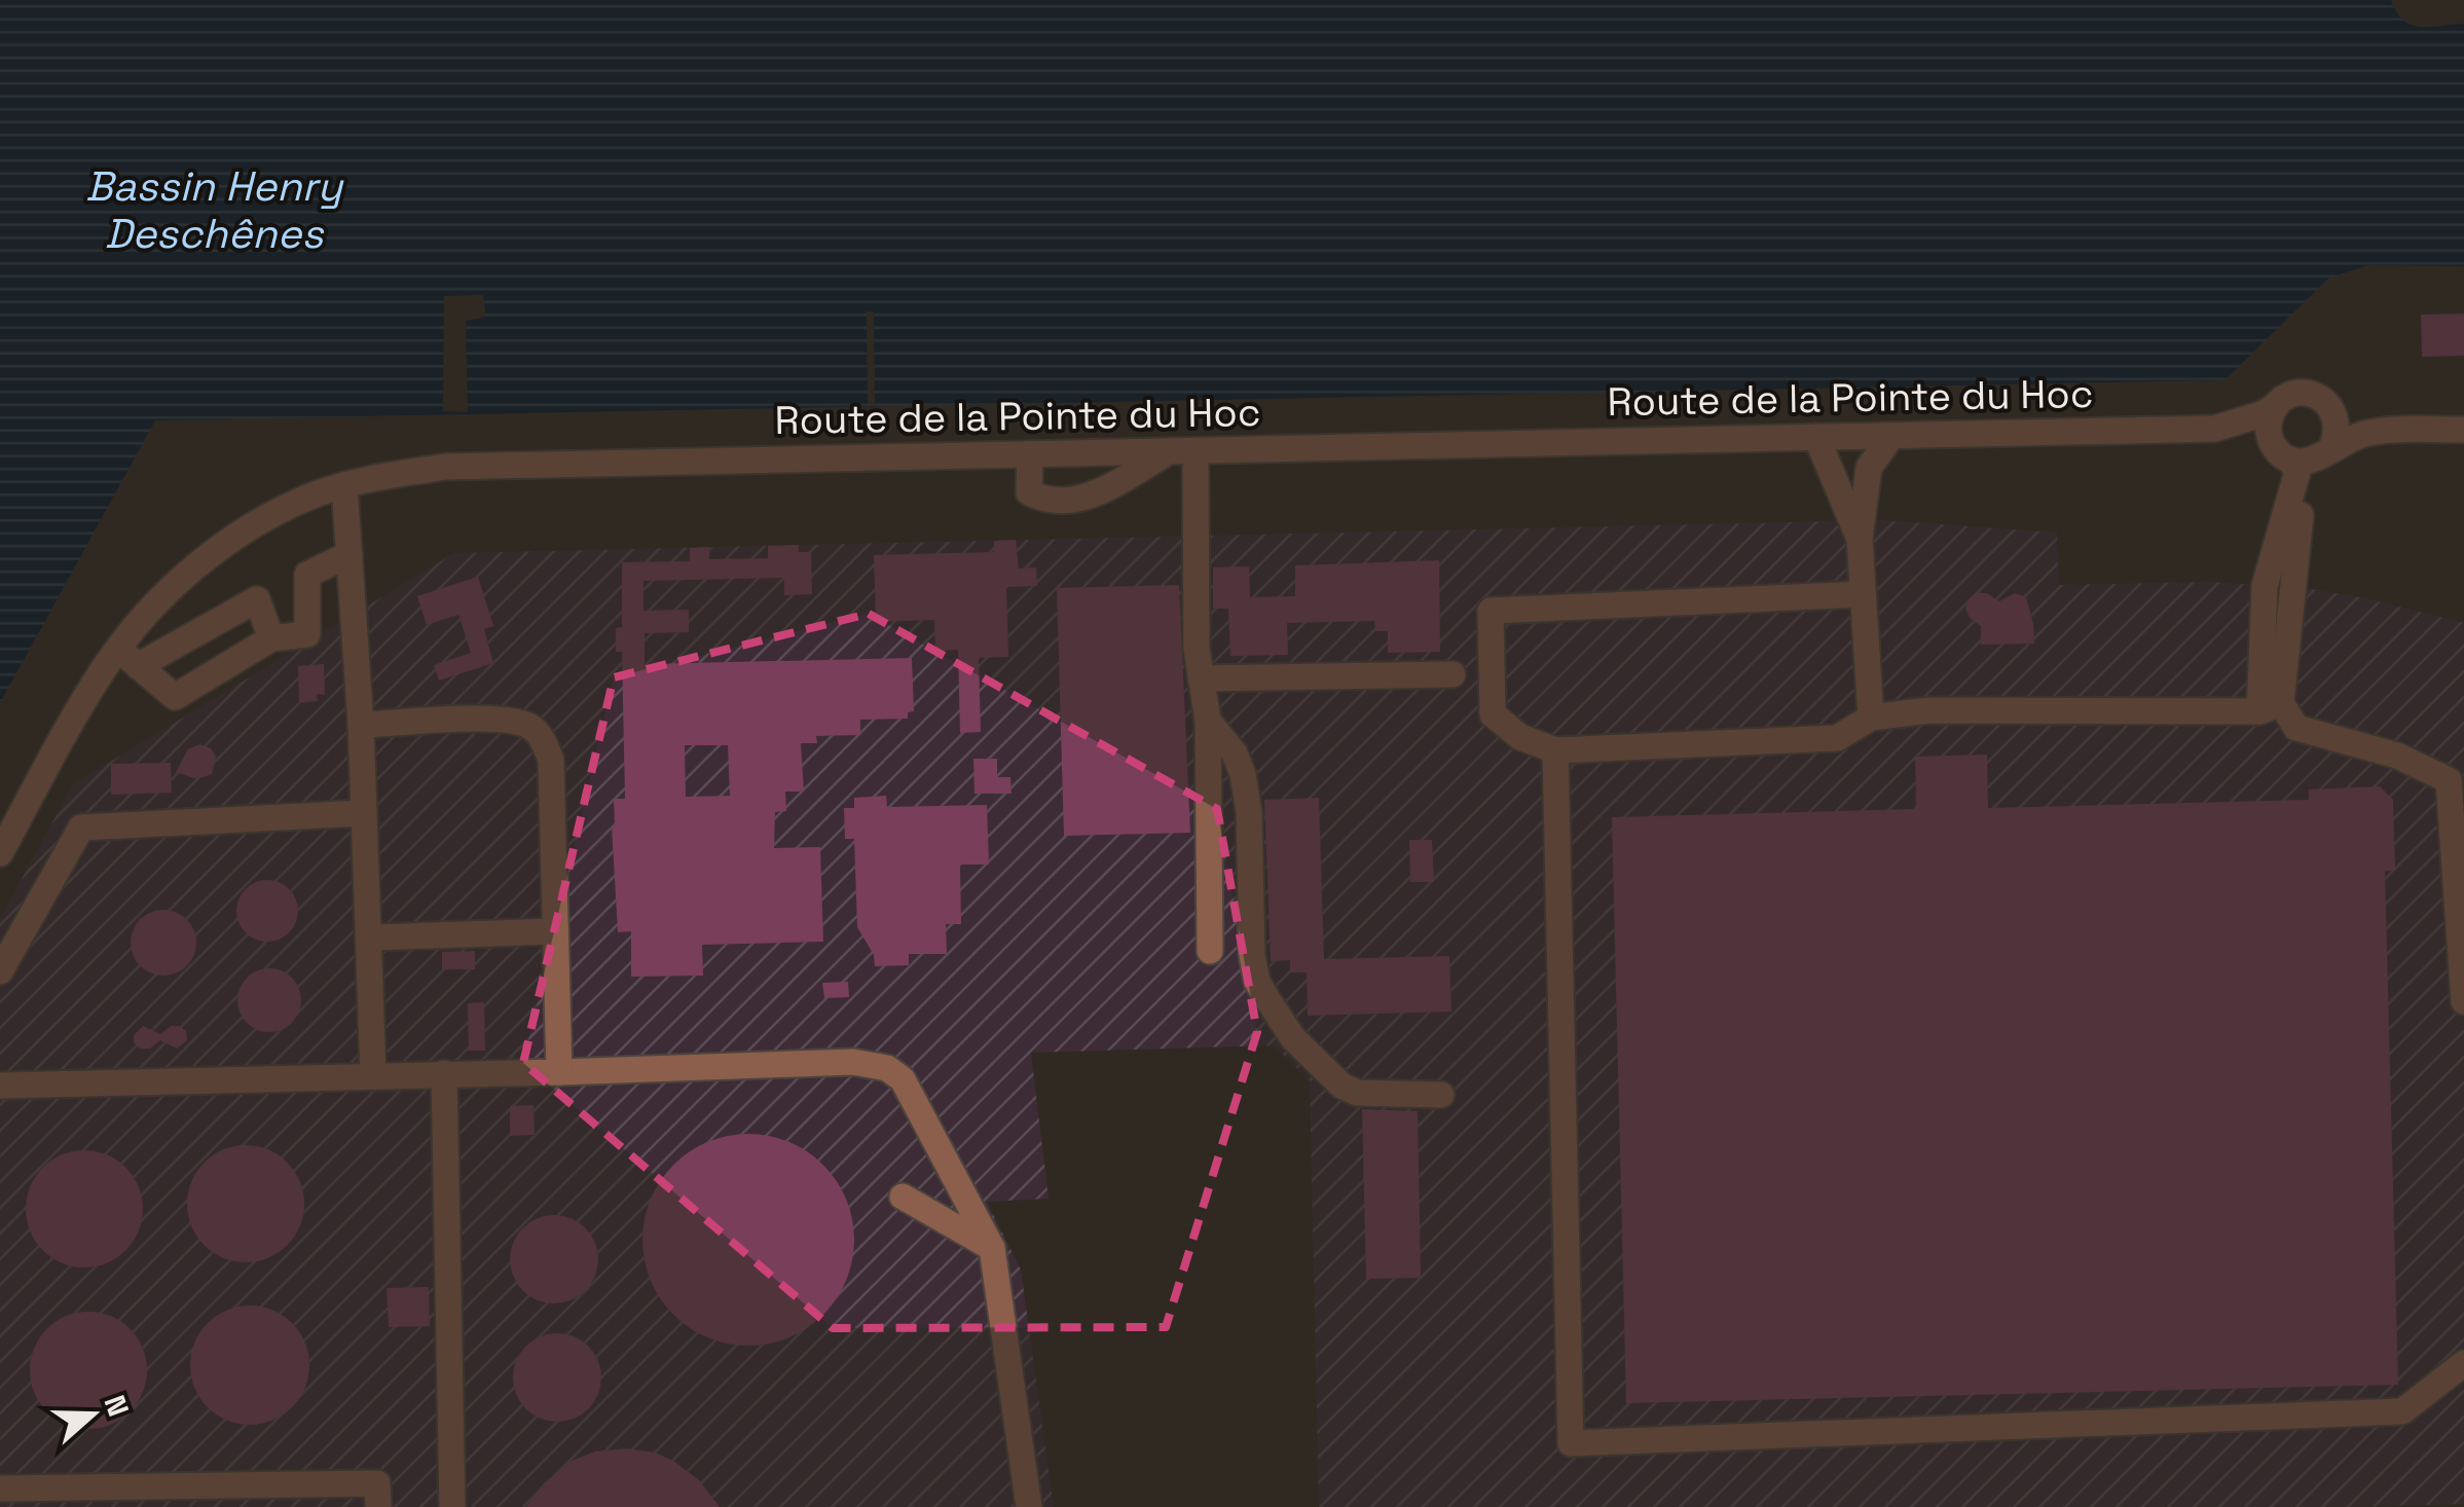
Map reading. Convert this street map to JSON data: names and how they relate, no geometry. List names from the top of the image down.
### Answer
{
  "streets": {
    "street": ["Route de la Pointe du Hoc"]
  },
  "water": ["Bassin Henry Deschênes"],
  "north": "right"
}
